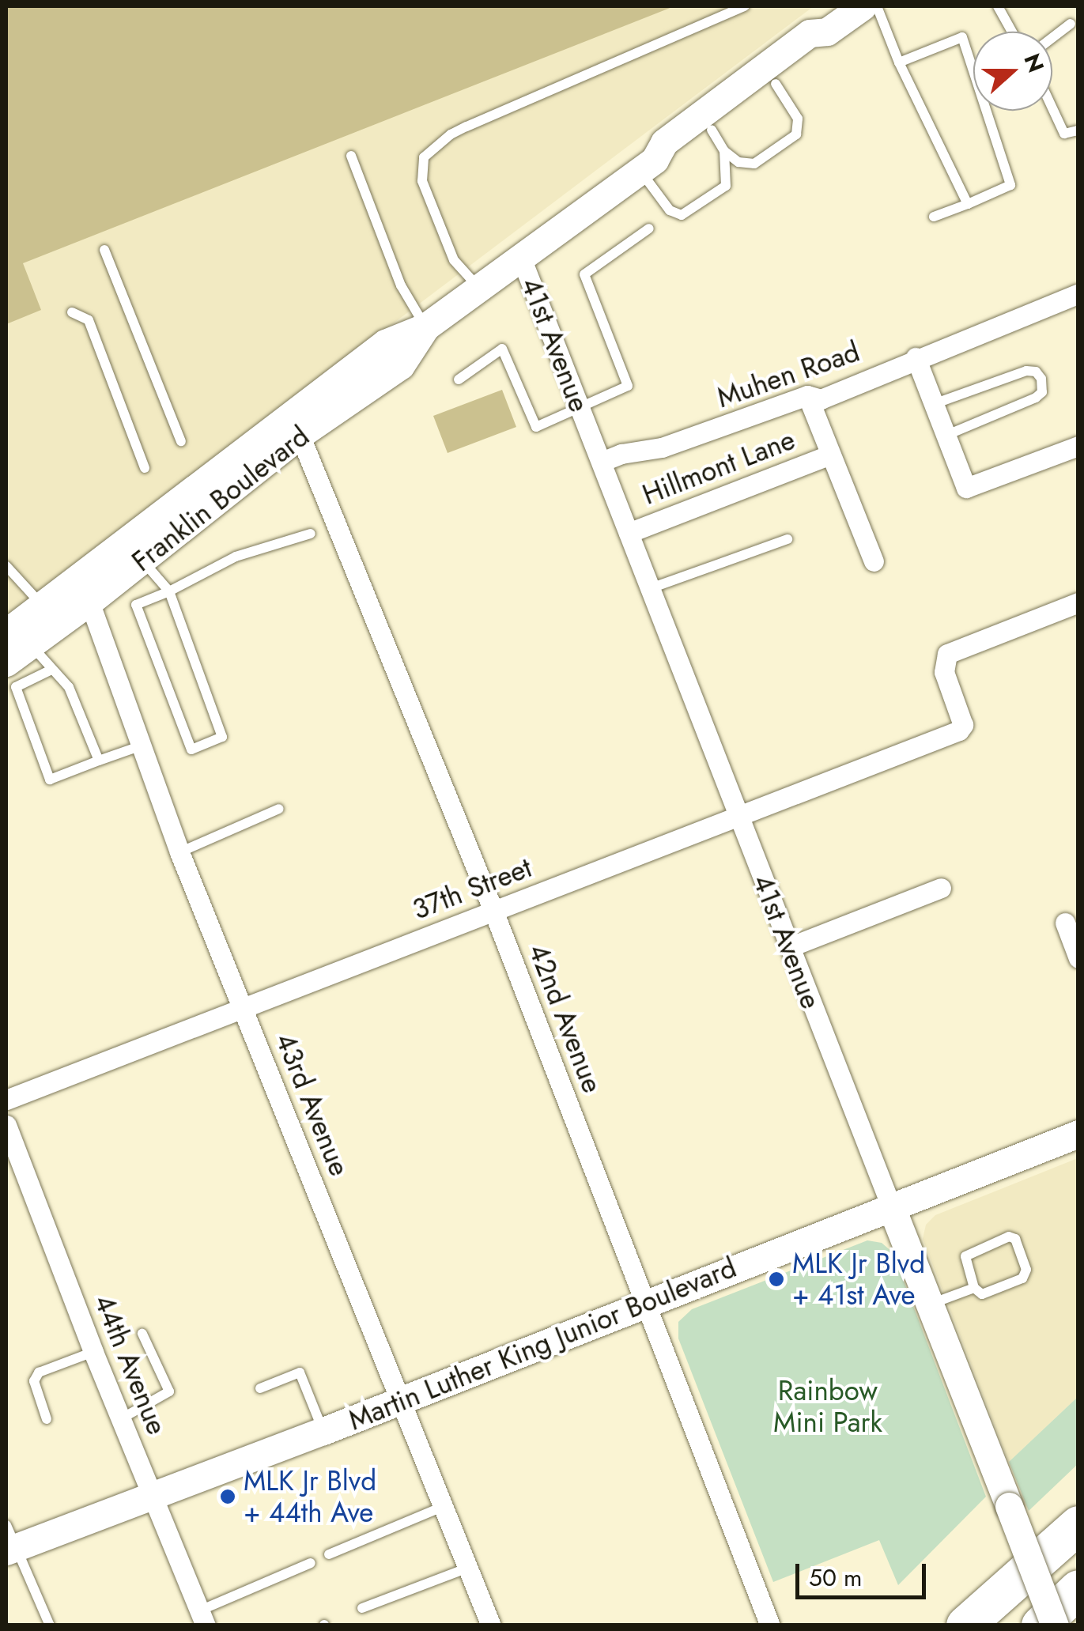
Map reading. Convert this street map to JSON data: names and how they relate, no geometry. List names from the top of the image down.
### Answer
{
  "streets": {
    "main road": ["41st Avenue", "Franklin Boulevard", "Martin Luther King Junior Boulevard"],
    "street": [
      "Muhen Road",
      "Hillmont Lane",
      "37th Street",
      "42nd Avenue",
      "43rd Avenue",
      "44th Avenue"
    ]
  },
  "crossings": [
    ["41st Avenue", "Muhen Road"],
    ["41st Avenue", "Hillmont Lane"],
    ["41st Avenue", "Franklin Boulevard"],
    ["41st Avenue", "37th Street"],
    ["41st Avenue", "Martin Luther King Junior Boulevard"],
    ["Muhen Road", "Hillmont Lane"],
    ["Franklin Boulevard", "42nd Avenue"],
    ["Franklin Boulevard", "43rd Avenue"],
    ["37th Street", "42nd Avenue"],
    ["37th Street", "43rd Avenue"],
    ["42nd Avenue", "Martin Luther King Junior Boulevard"],
    ["43rd Avenue", "Martin Luther King Junior Boulevard"],
    ["Martin Luther King Junior Boulevard", "44th Avenue"]
  ],
  "parks": ["Rainbow Mini Park"],
  "places": ["MLK Jr Blvd + 41st Ave", "MLK Jr Blvd + 44th Ave"],
  "scale_bar": "50 m",
  "north": "right"
}
